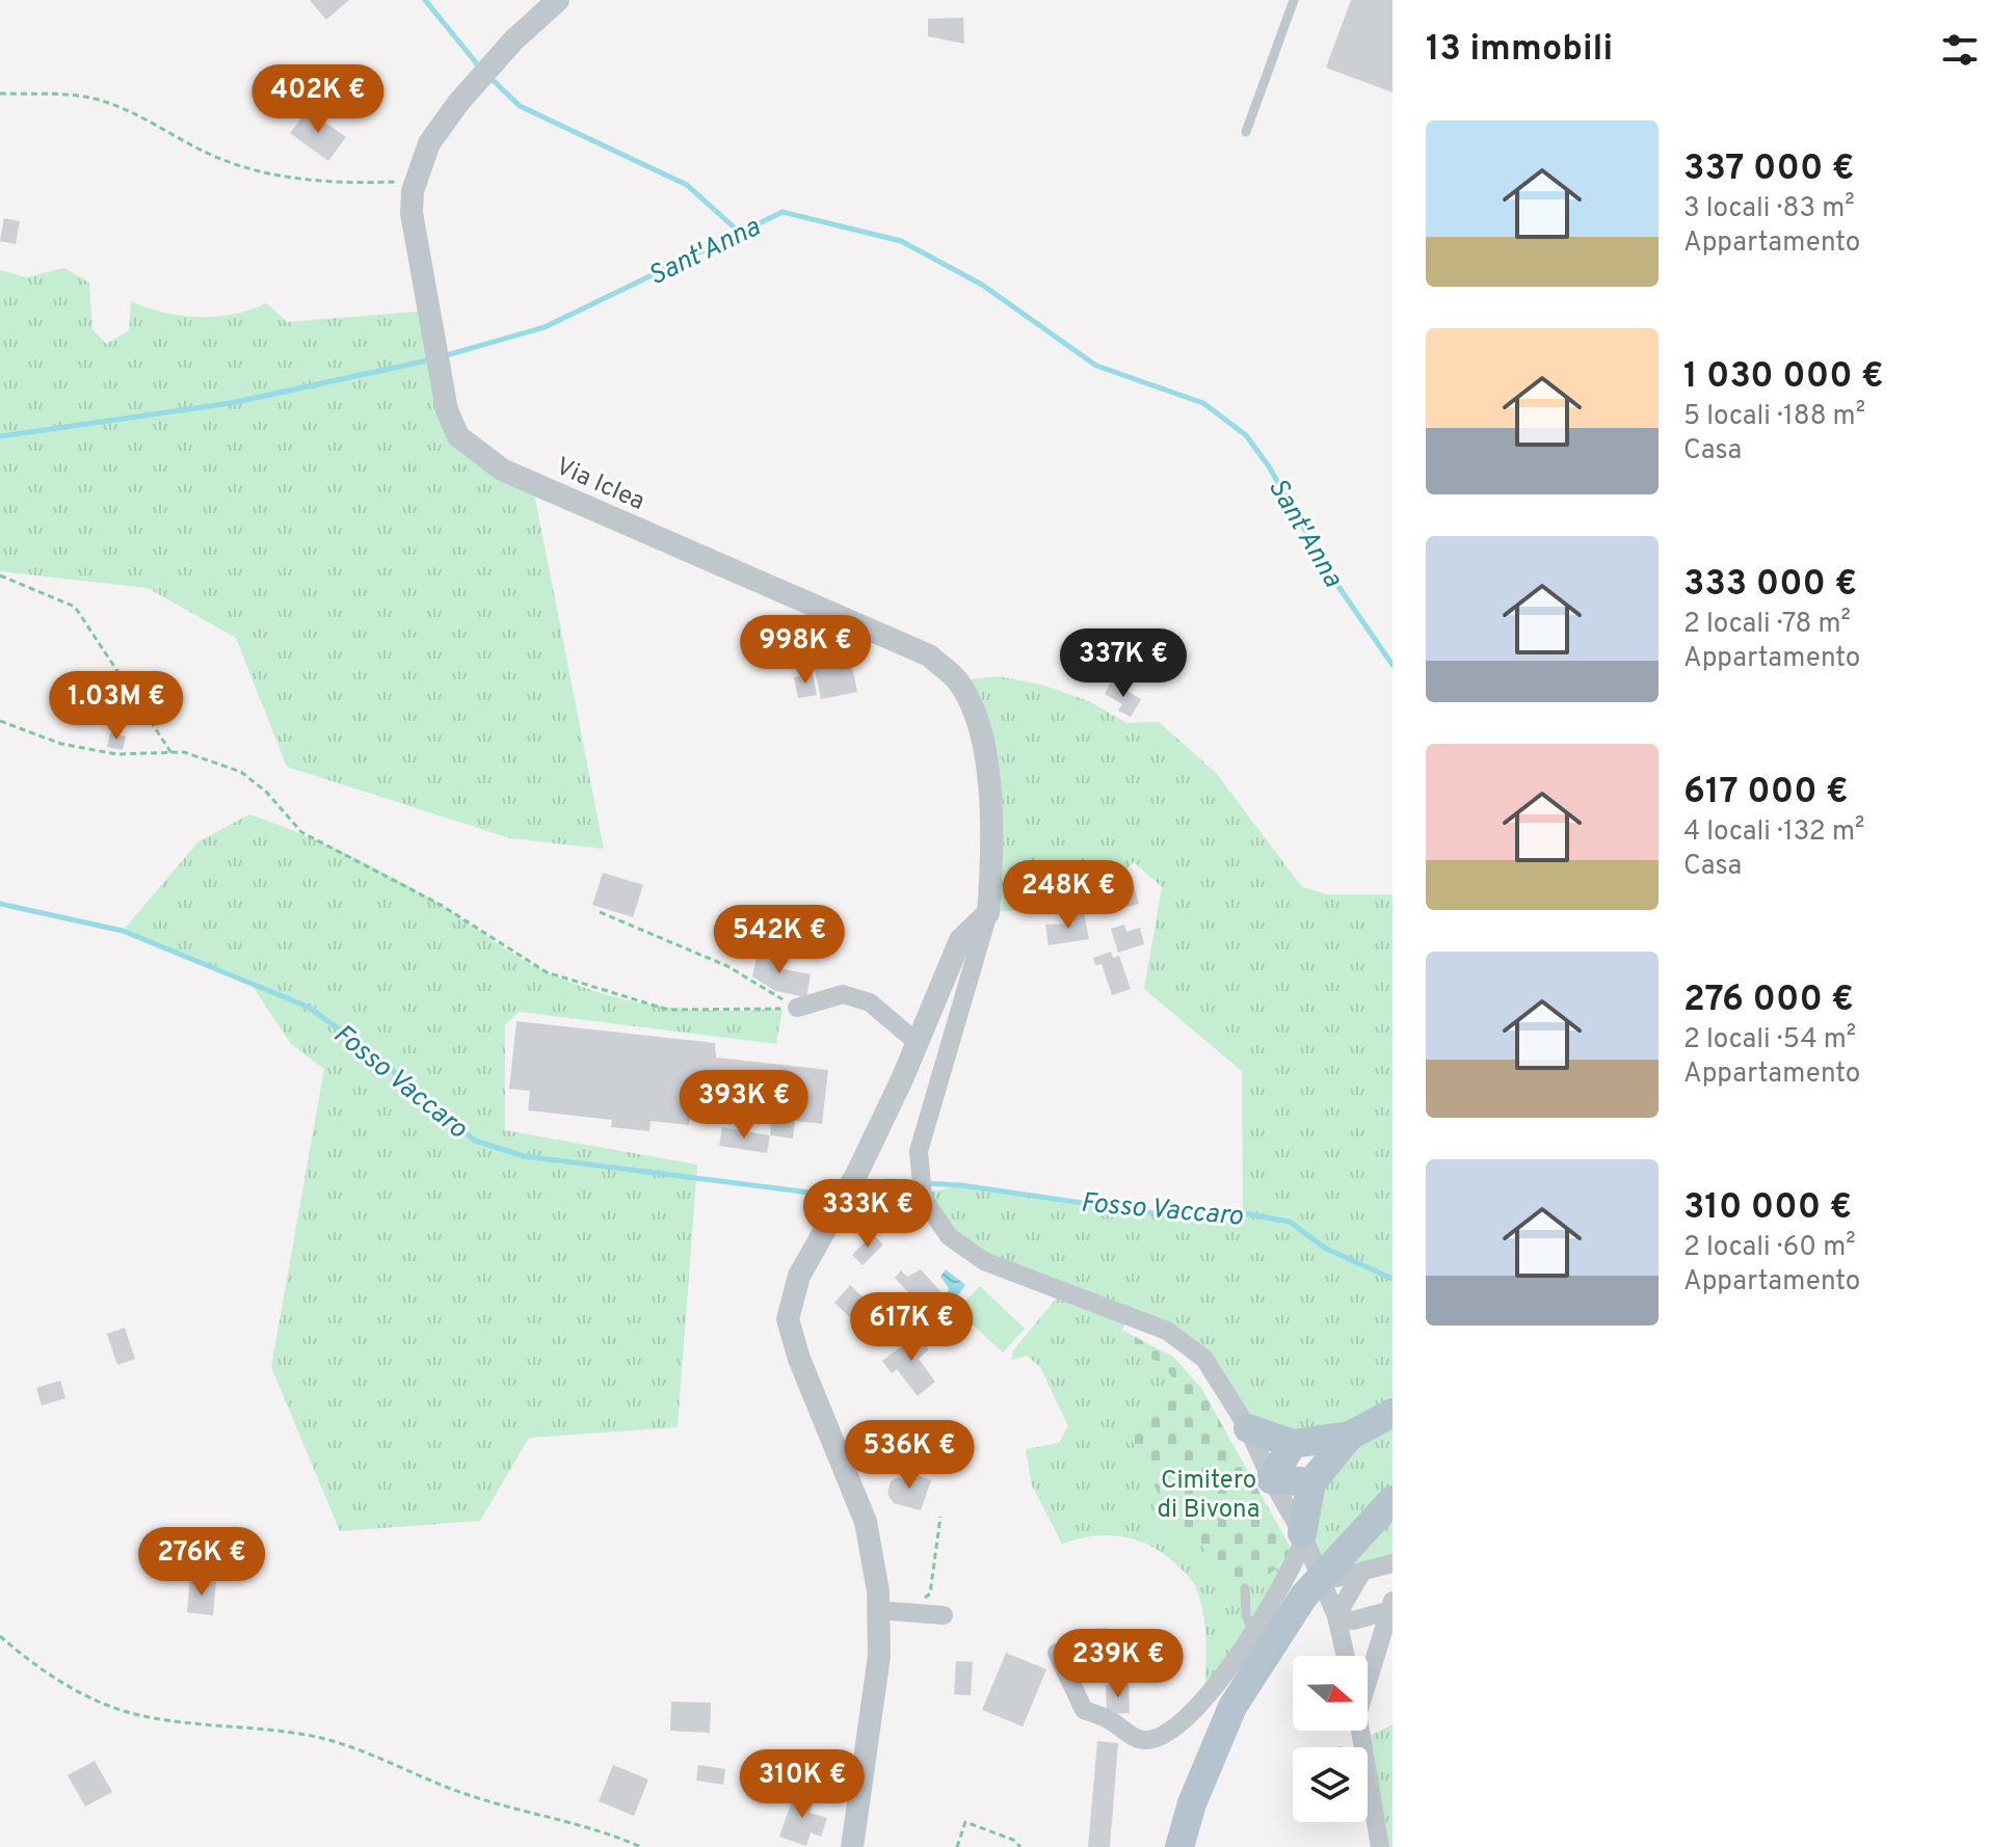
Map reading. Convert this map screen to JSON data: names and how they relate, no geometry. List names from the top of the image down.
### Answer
{
  "streets": {
    "street": ["Via Iclea"]
  },
  "water": ["Sant'Anna", "Fosso Vaccaro"],
  "parks": ["Cimitero di Bivona"],
  "north": "right",
  "page": {
    "heading": "13 immobili",
    "price": [
      "402K €",
      "998K €",
      "337K €",
      "1.03M €",
      "248K €",
      "542K €",
      "393K €",
      "333K €",
      "617K €",
      "536K €",
      "276K €",
      "239K €",
      "310K €"
    ],
    "list": [
      {
        "name": "337 000 €",
        "note": "3 locali · 83 m² · Appartamento"
      },
      {
        "name": "1 030 000 €",
        "note": "5 locali · 188 m² · Casa"
      },
      {
        "name": "333 000 €",
        "note": "2 locali · 78 m² · Appartamento"
      },
      {
        "name": "617 000 €",
        "note": "4 locali · 132 m² · Casa"
      },
      {
        "name": "276 000 €",
        "note": "2 locali · 54 m² · Appartamento"
      },
      {
        "name": "310 000 €",
        "note": "2 locali · 60 m² · Appartamento"
      }
    ]
  }
}
